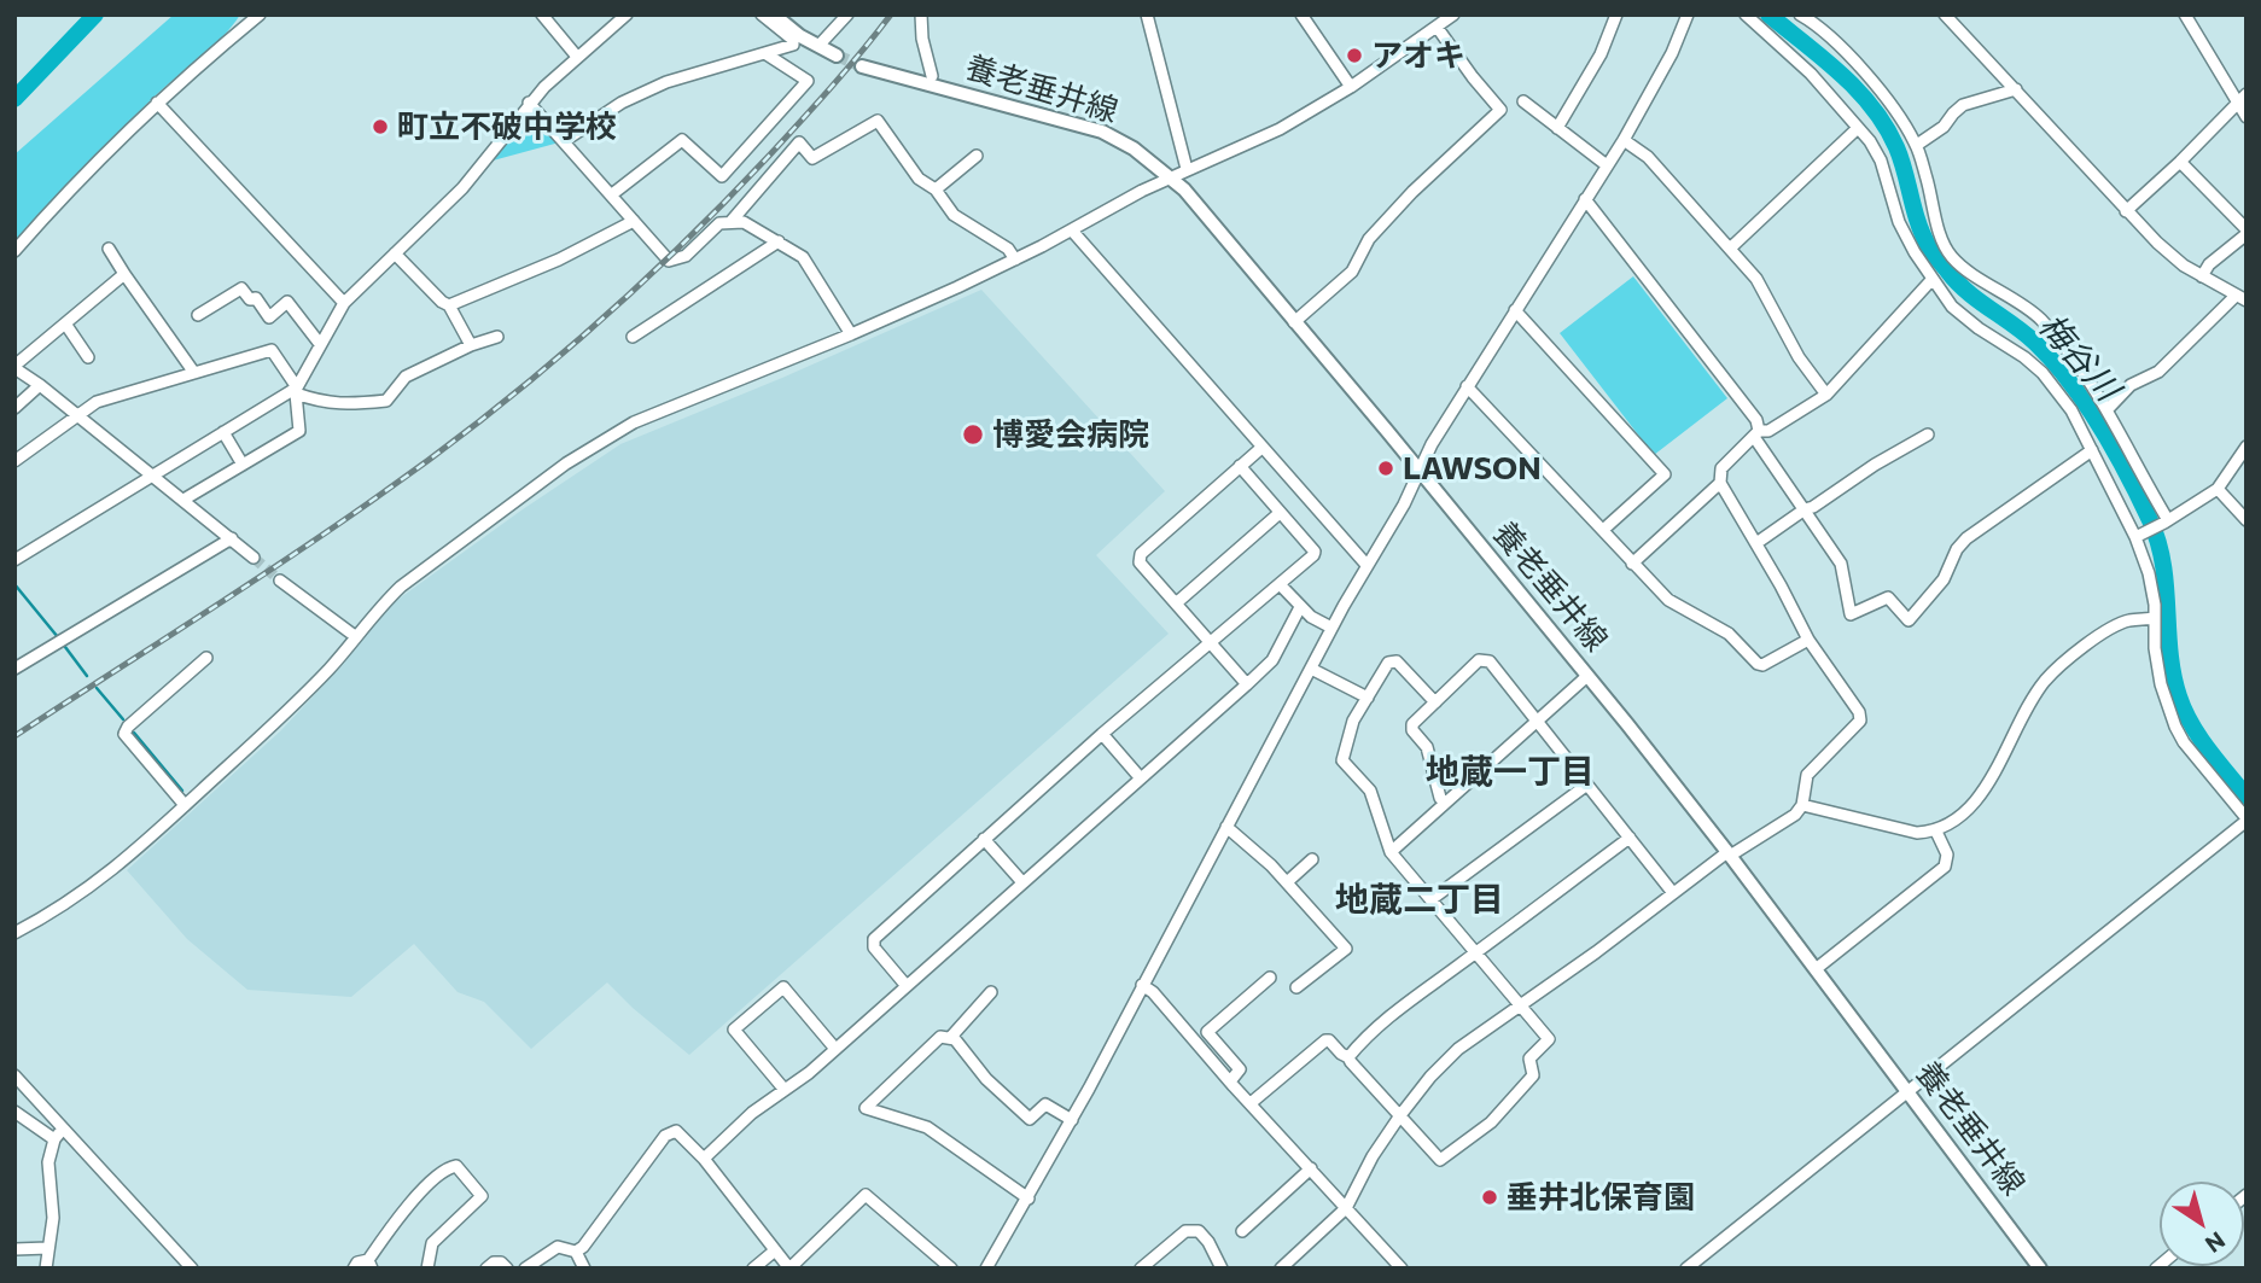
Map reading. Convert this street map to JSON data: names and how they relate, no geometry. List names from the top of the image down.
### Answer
{
  "streets": {
    "main road": ["養老垂井線"]
  },
  "districts": ["地蔵一丁目", "地蔵二丁目"],
  "water": ["梅谷川"],
  "places": [
    "アオキ",
    "町立不破中学校",
    "博愛会病院",
    "LAWSON",
    "垂井北保育園"
  ],
  "north": "bottom right"
}
